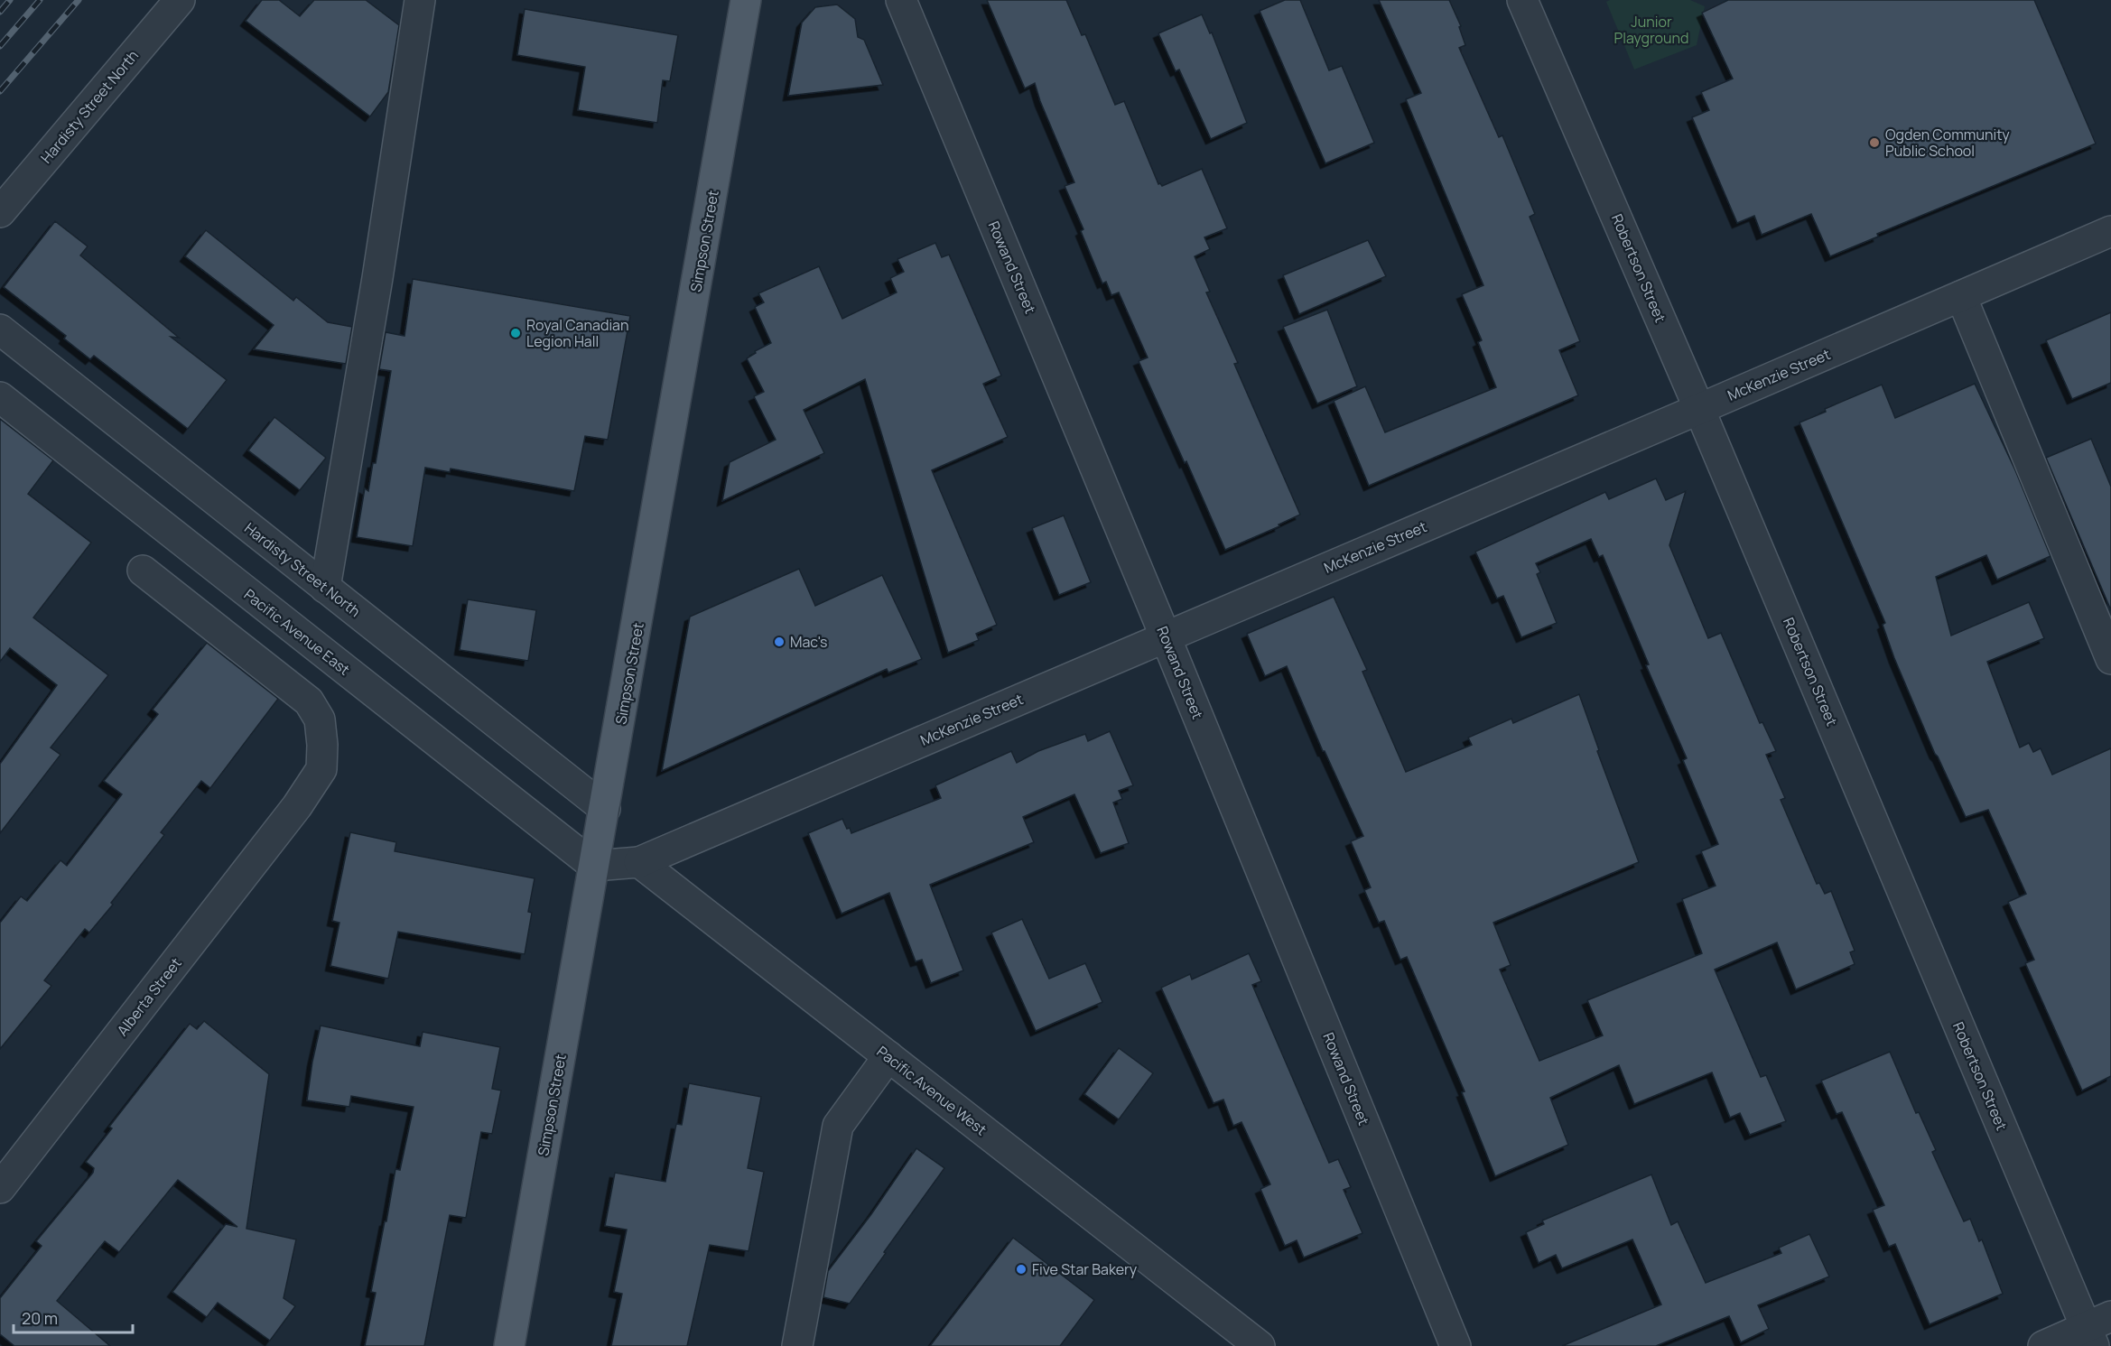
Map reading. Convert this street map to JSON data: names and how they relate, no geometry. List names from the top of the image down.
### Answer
{
  "streets": {
    "main road": ["Simpson Street"],
    "street": [
      "Hardisty Street North",
      "Rowand Street",
      "Robertson Street",
      "McKenzie Street",
      "Pacific Avenue East",
      "Alberta Street",
      "Pacific Avenue West"
    ]
  },
  "crossings": [
    ["Hardisty Street North", "Simpson Street"],
    ["Simpson Street", "Pacific Avenue East"],
    ["Rowand Street", "McKenzie Street"],
    ["Robertson Street", "McKenzie Street"],
    ["McKenzie Street", "Pacific Avenue West"]
  ],
  "parks": ["Junior Playground"],
  "places": [
    "Ogden Community Public School",
    "Royal Canadian Legion Hall",
    "Mac's",
    "Five Star Bakery"
  ],
  "scale_bar": "20 m"
}
